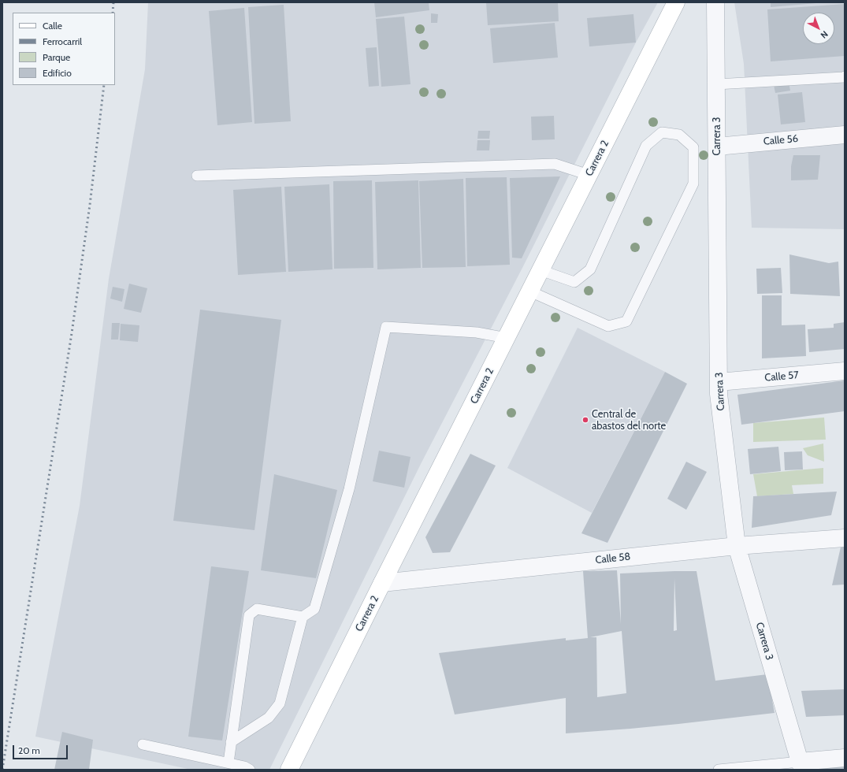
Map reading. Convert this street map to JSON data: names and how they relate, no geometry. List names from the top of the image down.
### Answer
{
  "streets": {
    "street": [
      "Carrera 3",
      "Calle 56",
      "Carrera 2",
      "Calle 57",
      "Calle 58"
    ]
  },
  "crossings": [
    ["Carrera 3", "Calle 56"],
    ["Carrera 3", "Calle 57"],
    ["Carrera 3", "Calle 58"],
    ["Carrera 2", "Calle 58"]
  ],
  "places": ["Central de abastos del norte"],
  "legend": [
    "Calle",
    "Ferrocarril",
    "Parque",
    "Edificio"
  ],
  "scale_bar": "20 m",
  "north": "bottom right"
}
